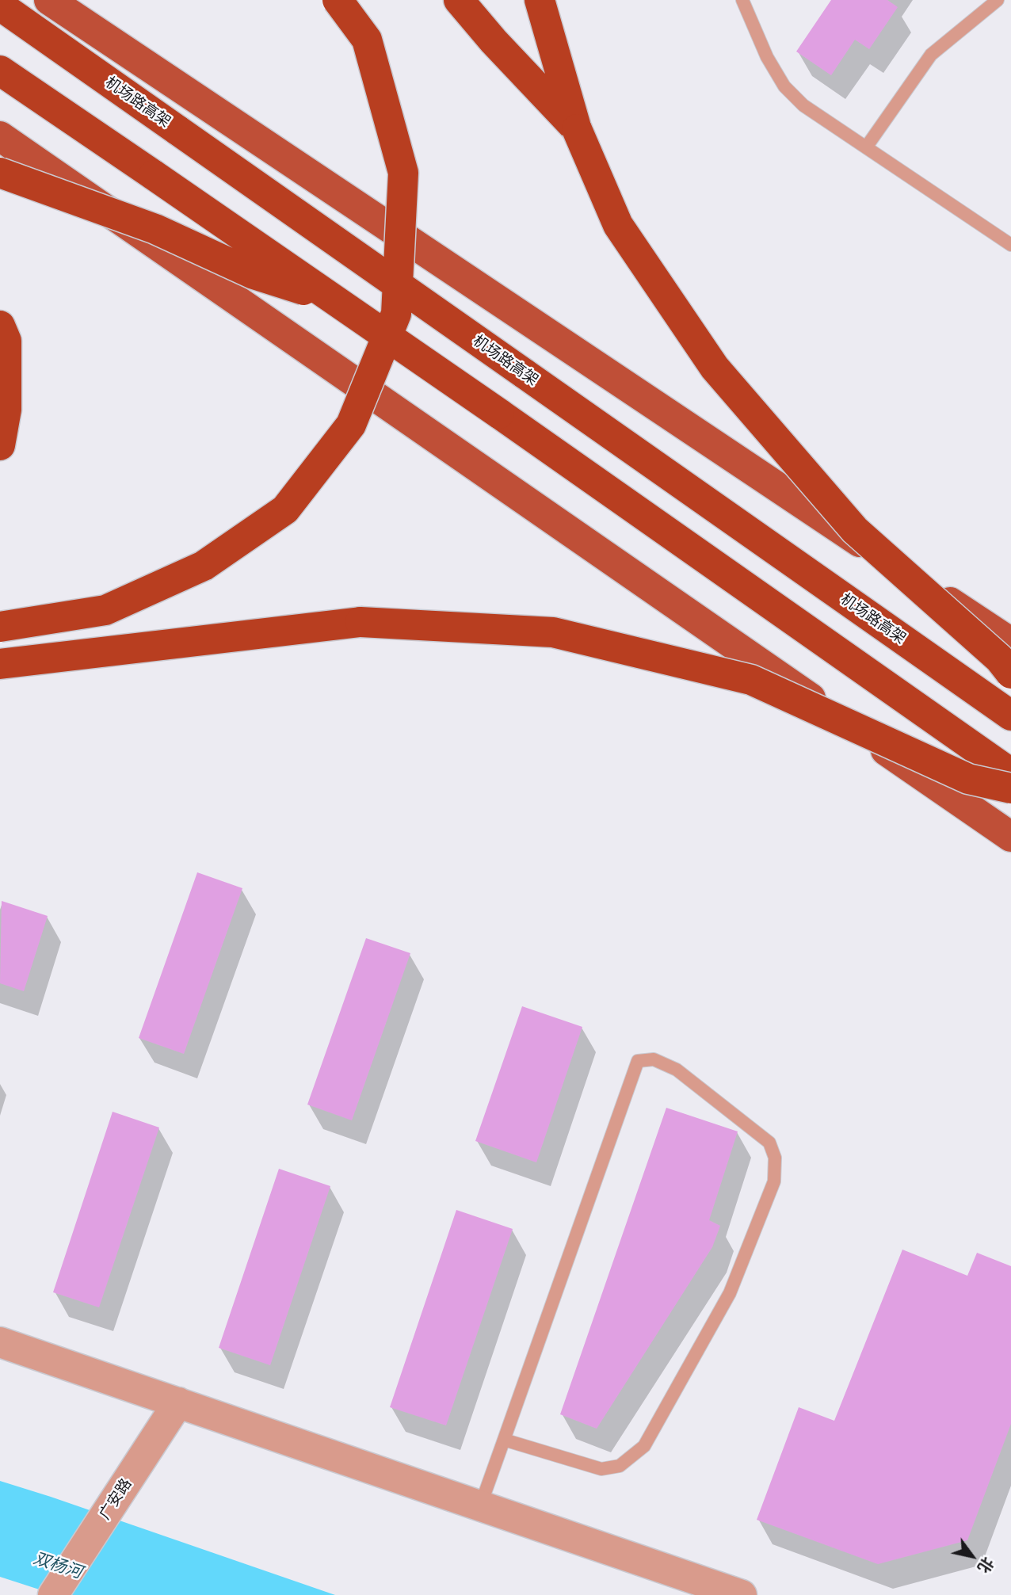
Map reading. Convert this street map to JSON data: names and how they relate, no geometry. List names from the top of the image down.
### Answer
{
  "streets": {
    "highway": ["机场路高架"],
    "street": ["广安路"]
  },
  "water": ["双杨河"],
  "north": "bottom right"
}
